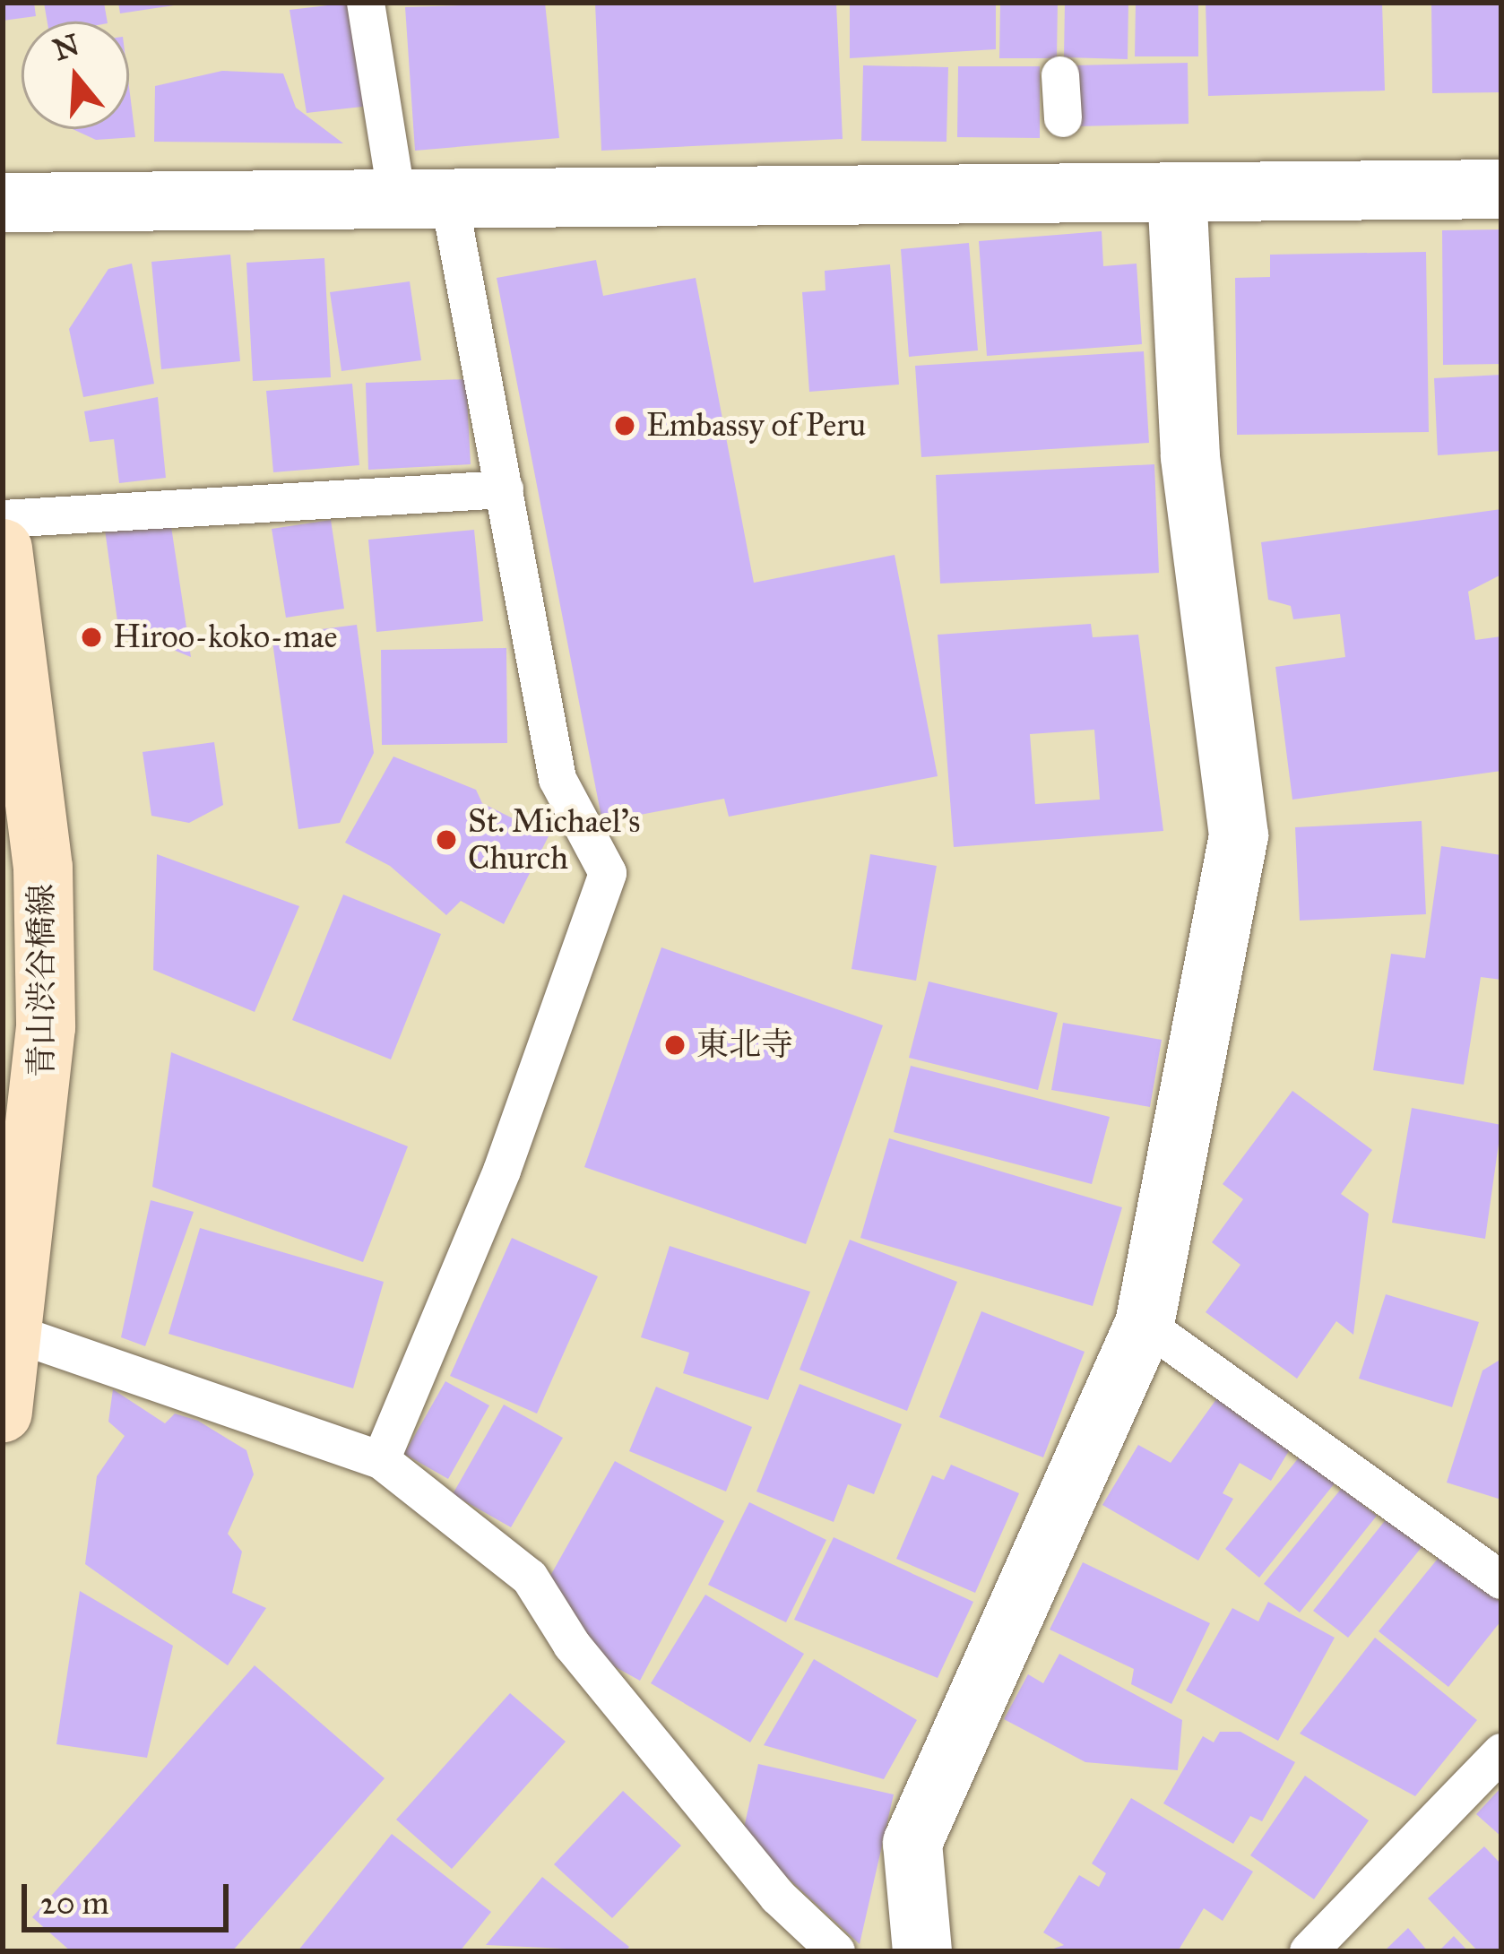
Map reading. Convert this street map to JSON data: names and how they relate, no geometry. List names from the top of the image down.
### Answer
{
  "streets": {
    "street": ["青山渋谷橋線"]
  },
  "places": [
    "Embassy of Peru",
    "Hiroo-koko-mae",
    "St. Michael's Church",
    "東北寺"
  ],
  "scale_bar": "20 m",
  "north": "top"
}
